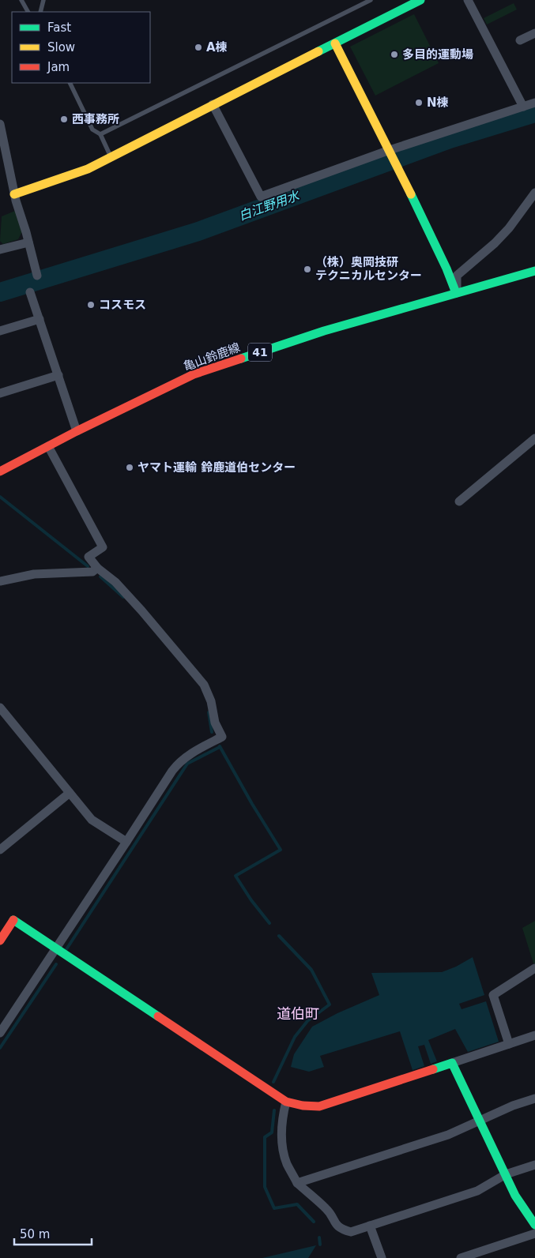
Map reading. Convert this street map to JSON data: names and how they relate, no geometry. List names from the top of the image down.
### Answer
{
  "streets": {
    "street": ["41", "亀山鈴鹿線"]
  },
  "districts": ["道伯町"],
  "water": ["白江野用水"],
  "places": [
    "A棟",
    "多目的運動場",
    "N棟",
    "西事務所",
    "（株）奥岡技研 テクニカルセンター",
    "コスモス",
    "ヤマト運輸 鈴鹿道伯センター"
  ],
  "legend": ["Fast", "Slow", "Jam"],
  "scale_bar": "50 m"
}
